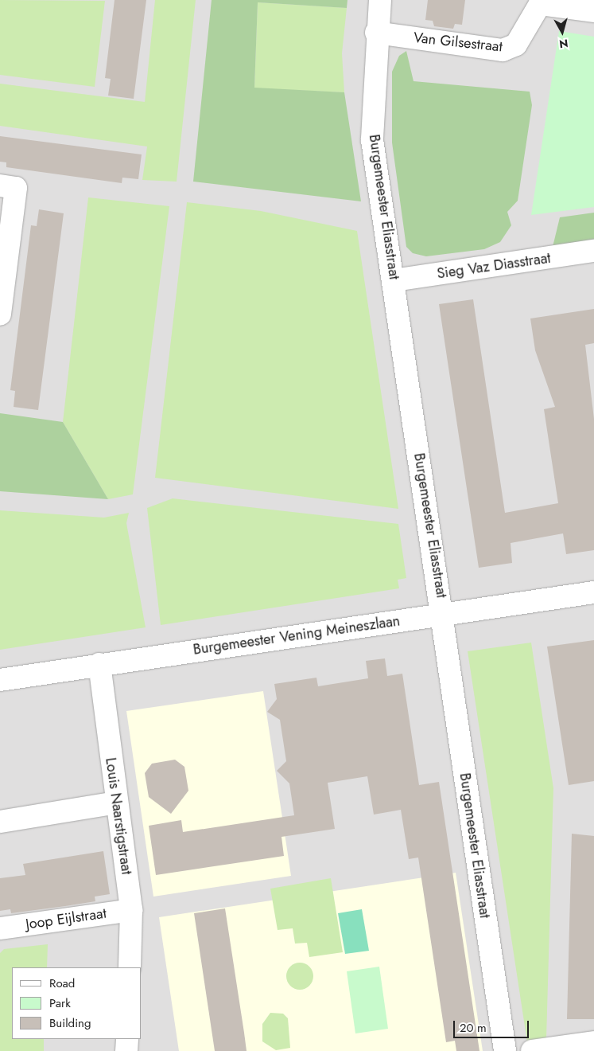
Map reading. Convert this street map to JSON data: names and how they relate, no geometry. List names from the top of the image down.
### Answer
{
  "streets": {
    "street": [
      "Van Gilsestraat",
      "Burgemeester Eliasstraat",
      "Sieg Vaz Diasstraat",
      "Burgemeester Vening Meineszlaan",
      "Louis Naarstigstraat",
      "Joop Eijlstraat"
    ]
  },
  "crossings": [
    ["Van Gilsestraat", "Burgemeester Eliasstraat"],
    ["Burgemeester Eliasstraat", "Sieg Vaz Diasstraat"],
    ["Burgemeester Eliasstraat", "Burgemeester Vening Meineszlaan"],
    ["Burgemeester Vening Meineszlaan", "Louis Naarstigstraat"],
    ["Louis Naarstigstraat", "Joop Eijlstraat"]
  ],
  "legend": ["Road", "Park", "Building"],
  "scale_bar": "20 m",
  "north": "bottom"
}
